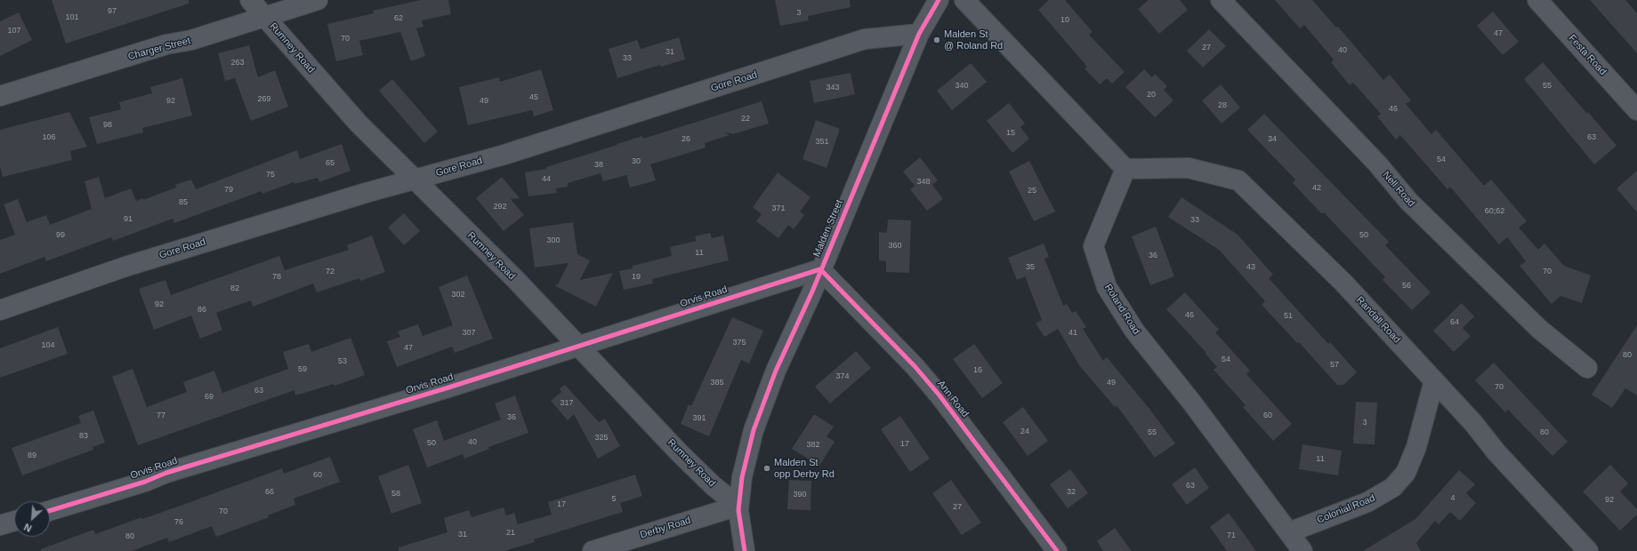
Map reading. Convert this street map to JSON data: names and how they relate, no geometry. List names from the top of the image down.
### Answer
{
  "streets": {
    "street": [
      "Rumney Road",
      "Charger Street",
      "Festa Road",
      "Gore Road",
      "Nell Road",
      "Malden Street",
      "Orvis Road",
      "Roland Road",
      "Randall Road",
      "Ann Road",
      "Colonial Road",
      "Derby Road"
    ]
  },
  "crossings": [
    ["Rumney Road", "Charger Street"],
    ["Rumney Road", "Gore Road"],
    ["Rumney Road", "Malden Street"],
    ["Rumney Road", "Orvis Road"],
    ["Rumney Road", "Derby Road"],
    ["Gore Road", "Malden Street"],
    ["Malden Street", "Orvis Road"],
    ["Malden Street", "Ann Road"],
    ["Malden Street", "Derby Road"],
    ["Orvis Road", "Ann Road"],
    ["Roland Road", "Randall Road"],
    ["Roland Road", "Colonial Road"],
    ["Randall Road", "Colonial Road"]
  ],
  "places": ["Malden St @ Roland Rd", "Malden St opp Derby Rd"],
  "house_numbers": [
    "97",
    "3",
    "101",
    "62",
    "10",
    "107",
    "47",
    "70",
    "27",
    "40",
    "31",
    "33",
    "263",
    "340",
    "55",
    "343",
    "20",
    "45",
    "269",
    "92",
    "49",
    "28",
    "46",
    "22",
    "98",
    "15",
    "106",
    "63",
    "26",
    "34",
    "351",
    "54",
    "30",
    "65",
    "38",
    "75",
    "44",
    "348",
    "42",
    "79",
    "25",
    "85",
    "292",
    "371",
    "60;62",
    "91",
    "33",
    "99",
    "50",
    "300",
    "360",
    "11",
    "36",
    "35",
    "43",
    "72",
    "70",
    "78",
    "19",
    "56",
    "82",
    "302",
    "92",
    "86",
    "46",
    "51",
    "64",
    "307",
    "41",
    "375",
    "104",
    "47",
    "80",
    "54",
    "53",
    "57",
    "59",
    "16",
    "374",
    "385",
    "49",
    "70",
    "63",
    "69",
    "317",
    "77",
    "60",
    "36",
    "391",
    "3",
    "24",
    "55",
    "80",
    "83",
    "325",
    "40",
    "50",
    "17",
    "382",
    "89",
    "11",
    "60",
    "63",
    "66",
    "32",
    "58",
    "390",
    "4",
    "5",
    "92",
    "17",
    "27",
    "70",
    "76",
    "21",
    "31",
    "71",
    "80"
  ],
  "north": "bottom left"
}
